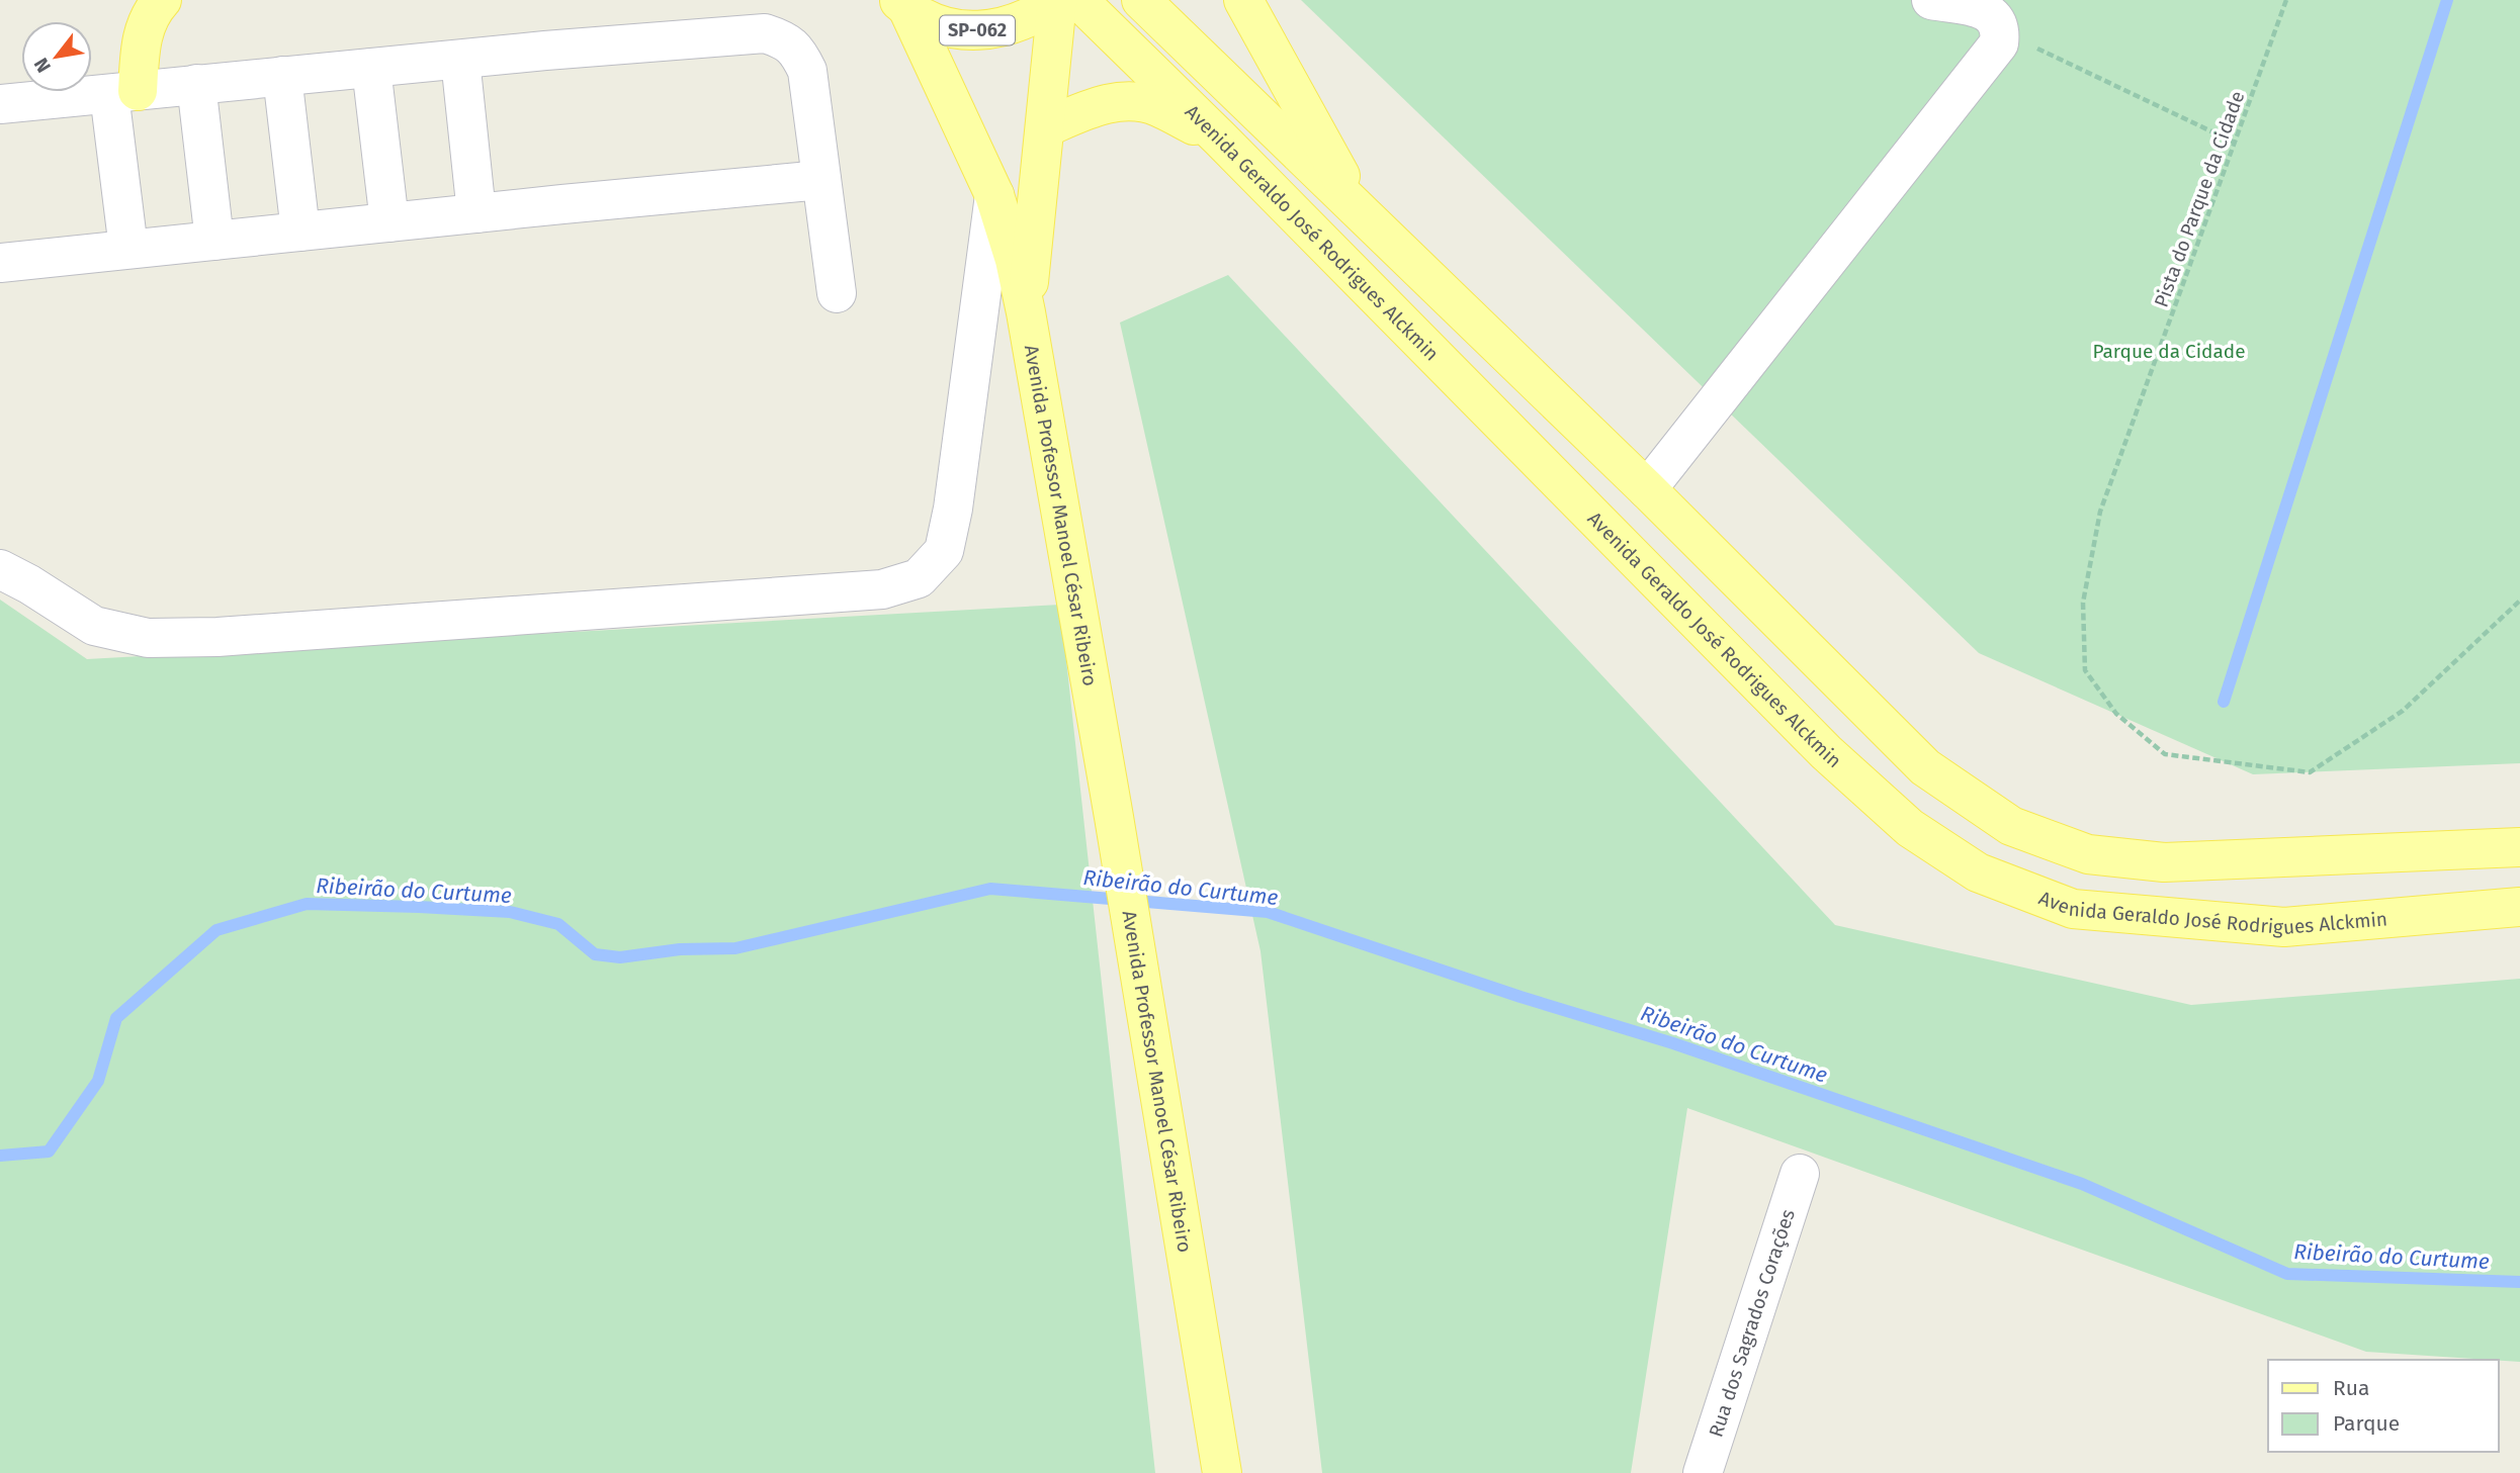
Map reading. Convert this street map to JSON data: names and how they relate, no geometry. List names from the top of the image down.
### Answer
{
  "streets": {
    "main road": ["SP-062", "Avenida Geraldo José Rodrigues Alckmin", "Avenida Professor Manoel César Ribeiro"],
    "street": ["Rua dos Sagrados Corações"],
    "path": ["Pista do Parque da Cidade"]
  },
  "crossings": [
    ["SP-062", "Avenida Professor Manoel César Ribeiro"]
  ],
  "water": ["Ribeirão do Curtume"],
  "parks": ["Parque da Cidade"],
  "legend": ["Rua", "Parque"],
  "north": "bottom left"
}
